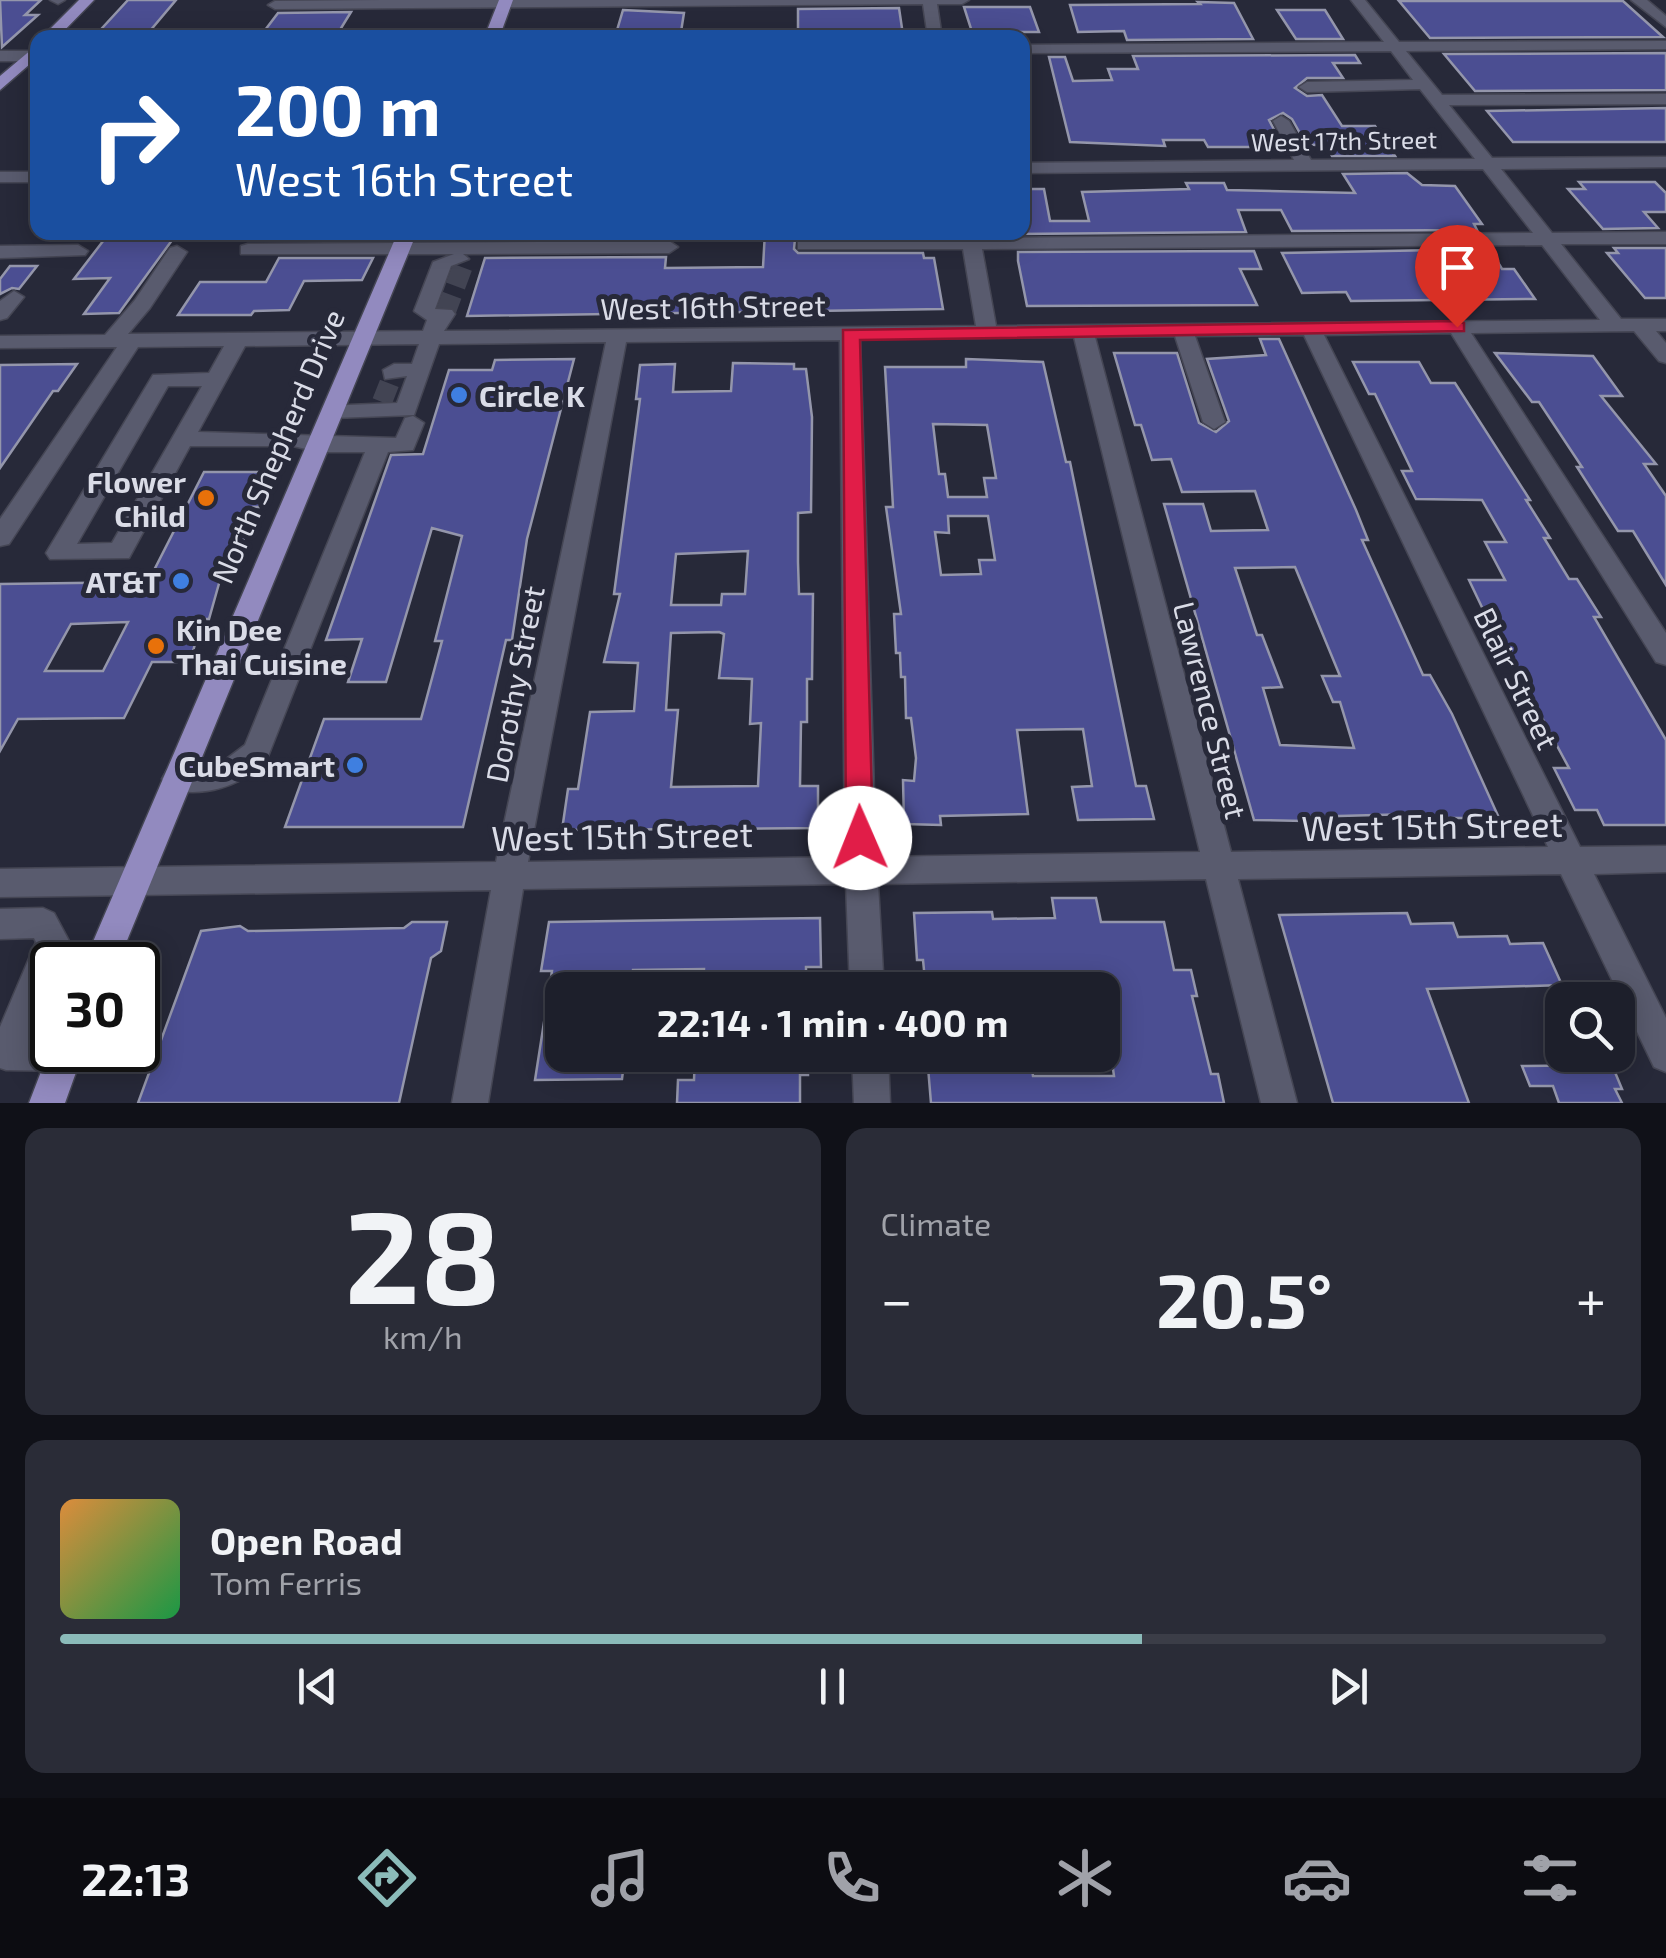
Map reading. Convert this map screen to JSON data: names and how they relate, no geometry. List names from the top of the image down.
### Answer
{
  "streets": {
    "main road": ["North Shepherd Drive"],
    "street": [
      "West 17th Street",
      "West 16th Street",
      "Blair Street",
      "Dorothy Street",
      "Lawrence Street",
      "West 15th Street"
    ]
  },
  "crossings": [
    ["West 16th Street", "North Shepherd Drive"],
    ["West 16th Street", "Blair Street"],
    ["West 16th Street", "Dorothy Street"],
    ["West 16th Street", "Lawrence Street"],
    ["North Shepherd Drive", "West 15th Street"],
    ["Blair Street", "West 15th Street"],
    ["Dorothy Street", "West 15th Street"],
    ["Lawrence Street", "West 15th Street"]
  ],
  "places": [
    "Circle K",
    "Flower Child",
    "AT&T",
    "Kin Dee Thai Cuisine",
    "CubeSmart"
  ],
  "page": {
    "turn": ["200 m", "West 16th Street"],
    "limit": "30",
    "trip": "22:14 · 1 min · 400 m",
    "tile": [
      ["28", "km/h"],
      "Climate"
    ],
    "heat": ["−", "20.5°", "+"],
    "song": ["Open Road", "Tom Ferris"],
    "tabs": "22:13"
  }
}
